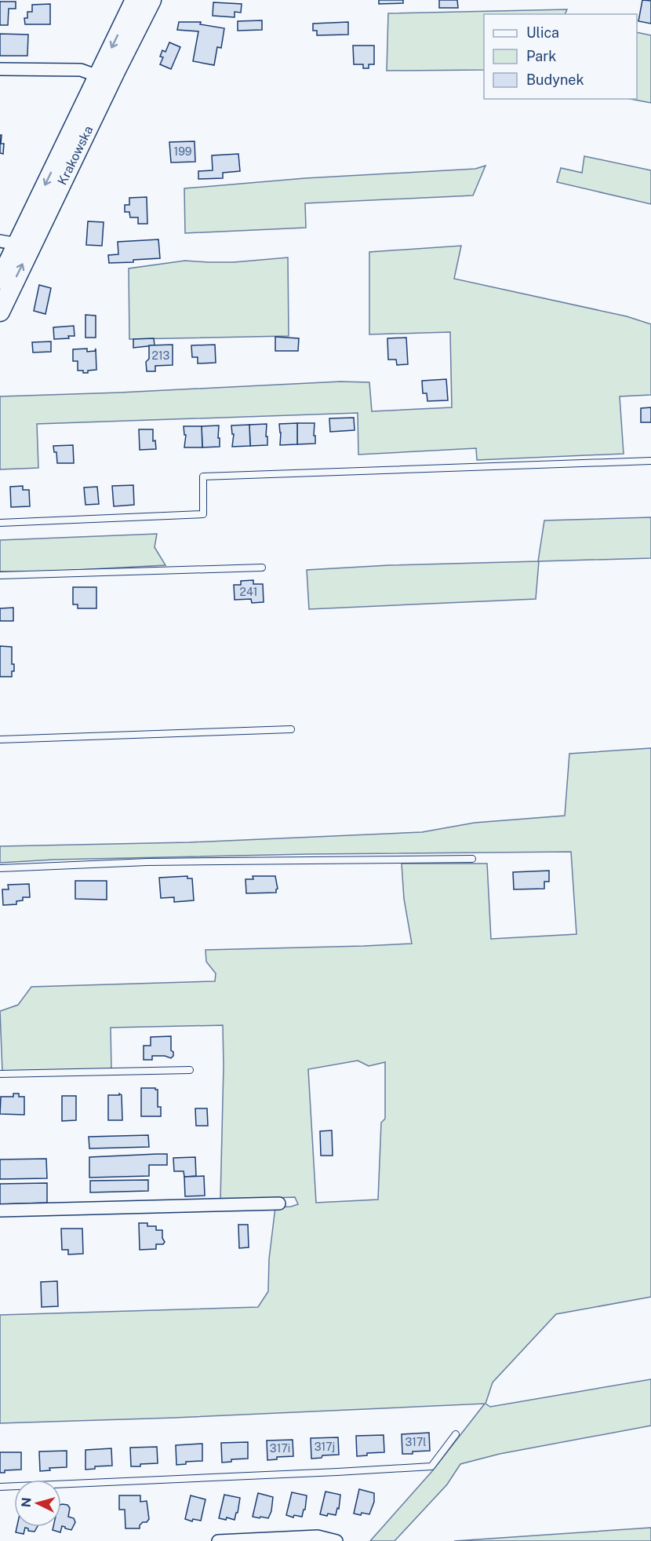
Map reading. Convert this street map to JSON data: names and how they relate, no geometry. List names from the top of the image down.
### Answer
{
  "streets": {
    "main road": ["Krakowska"]
  },
  "house_numbers": [
    "199",
    "213",
    "241",
    "317l",
    "317j",
    "317i"
  ],
  "legend": ["Ulica", "Park", "Budynek"],
  "north": "left"
}
